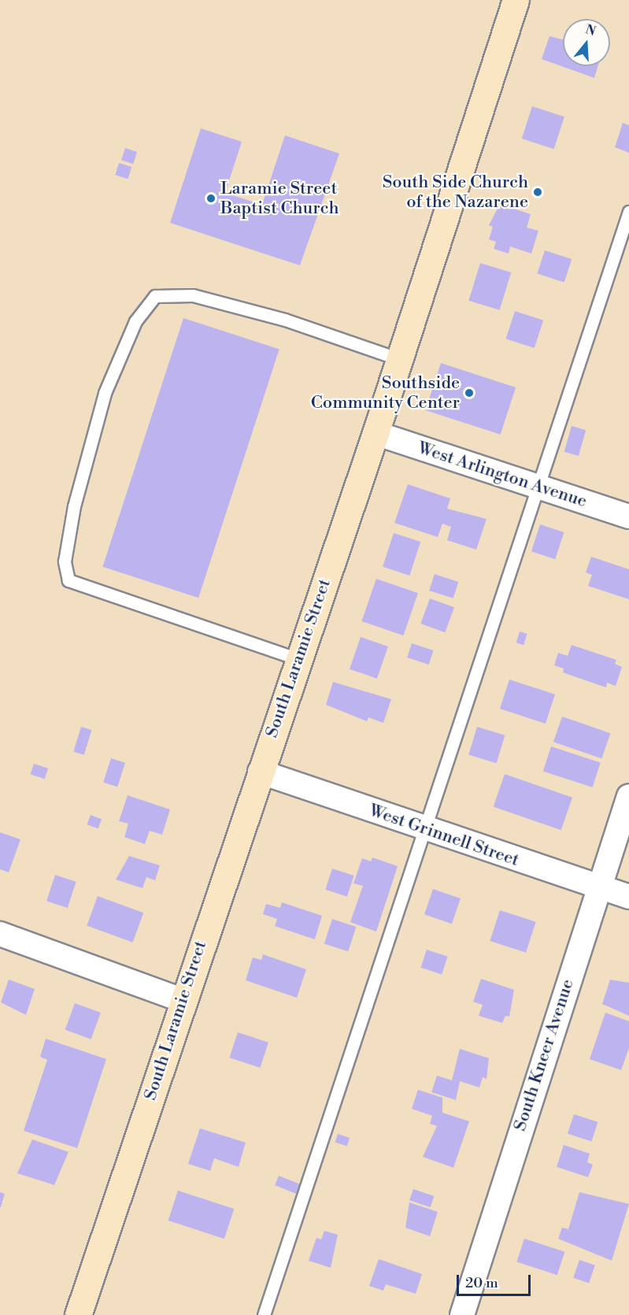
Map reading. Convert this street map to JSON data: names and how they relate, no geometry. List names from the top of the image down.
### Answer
{
  "streets": {
    "street": [
      "West Arlington Avenue",
      "South Laramie Street",
      "West Grinnell Street",
      "South Kneer Avenue"
    ]
  },
  "crossings": [
    ["West Arlington Avenue", "South Laramie Street"],
    ["South Laramie Street", "West Grinnell Street"],
    ["West Grinnell Street", "South Kneer Avenue"]
  ],
  "places": ["South Side Church of the Nazarene", "Laramie Street Baptist Church", "Southside Community Center"],
  "scale_bar": "20 m",
  "north": "top"
}
